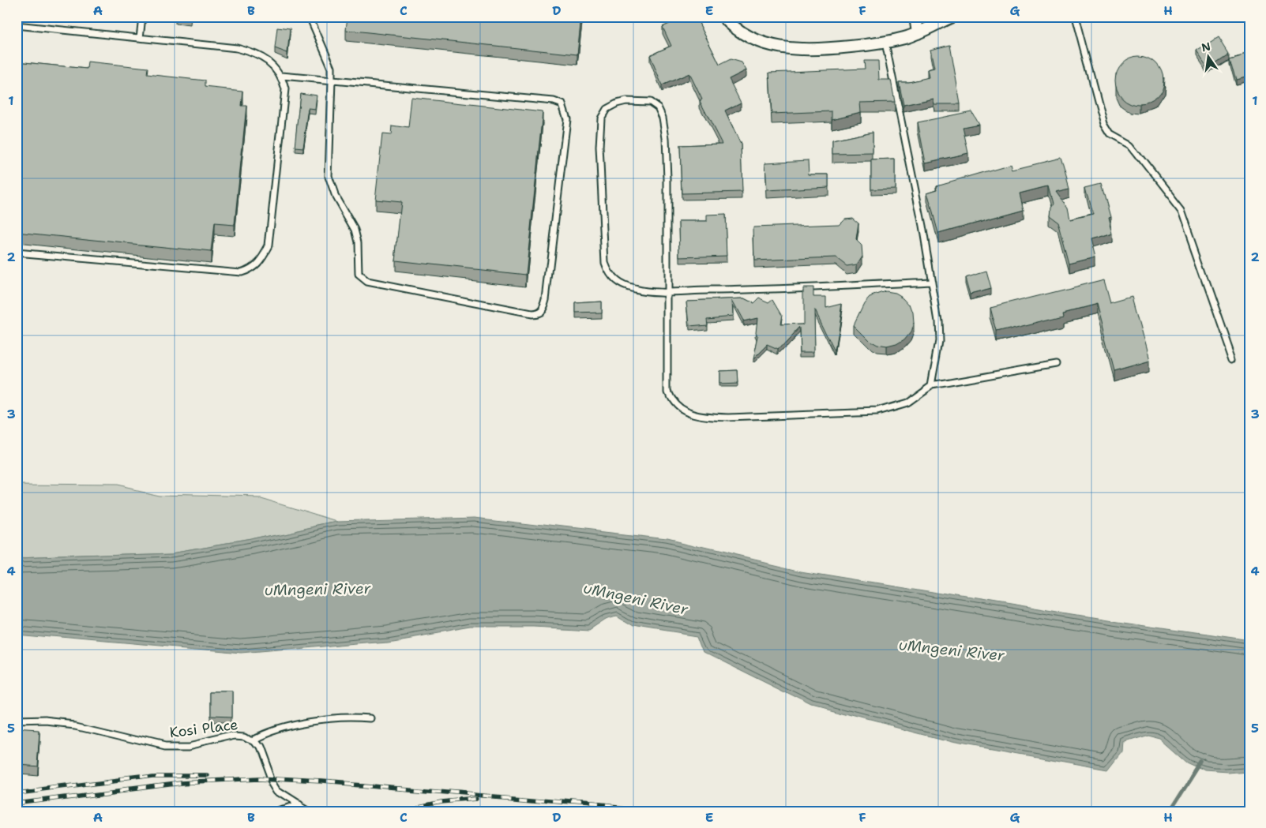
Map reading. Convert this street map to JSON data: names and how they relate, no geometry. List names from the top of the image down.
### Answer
{
  "streets": {
    "lane": ["Kosi Place"]
  },
  "water": ["uMngeni River"],
  "north": "top",
  "grid": {
    "columns": [
      "A",
      "B",
      "C",
      "D",
      "E",
      "F",
      "G",
      "H"
    ],
    "rows": [
      "1",
      "2",
      "3",
      "4",
      "5"
    ]
  }
}
